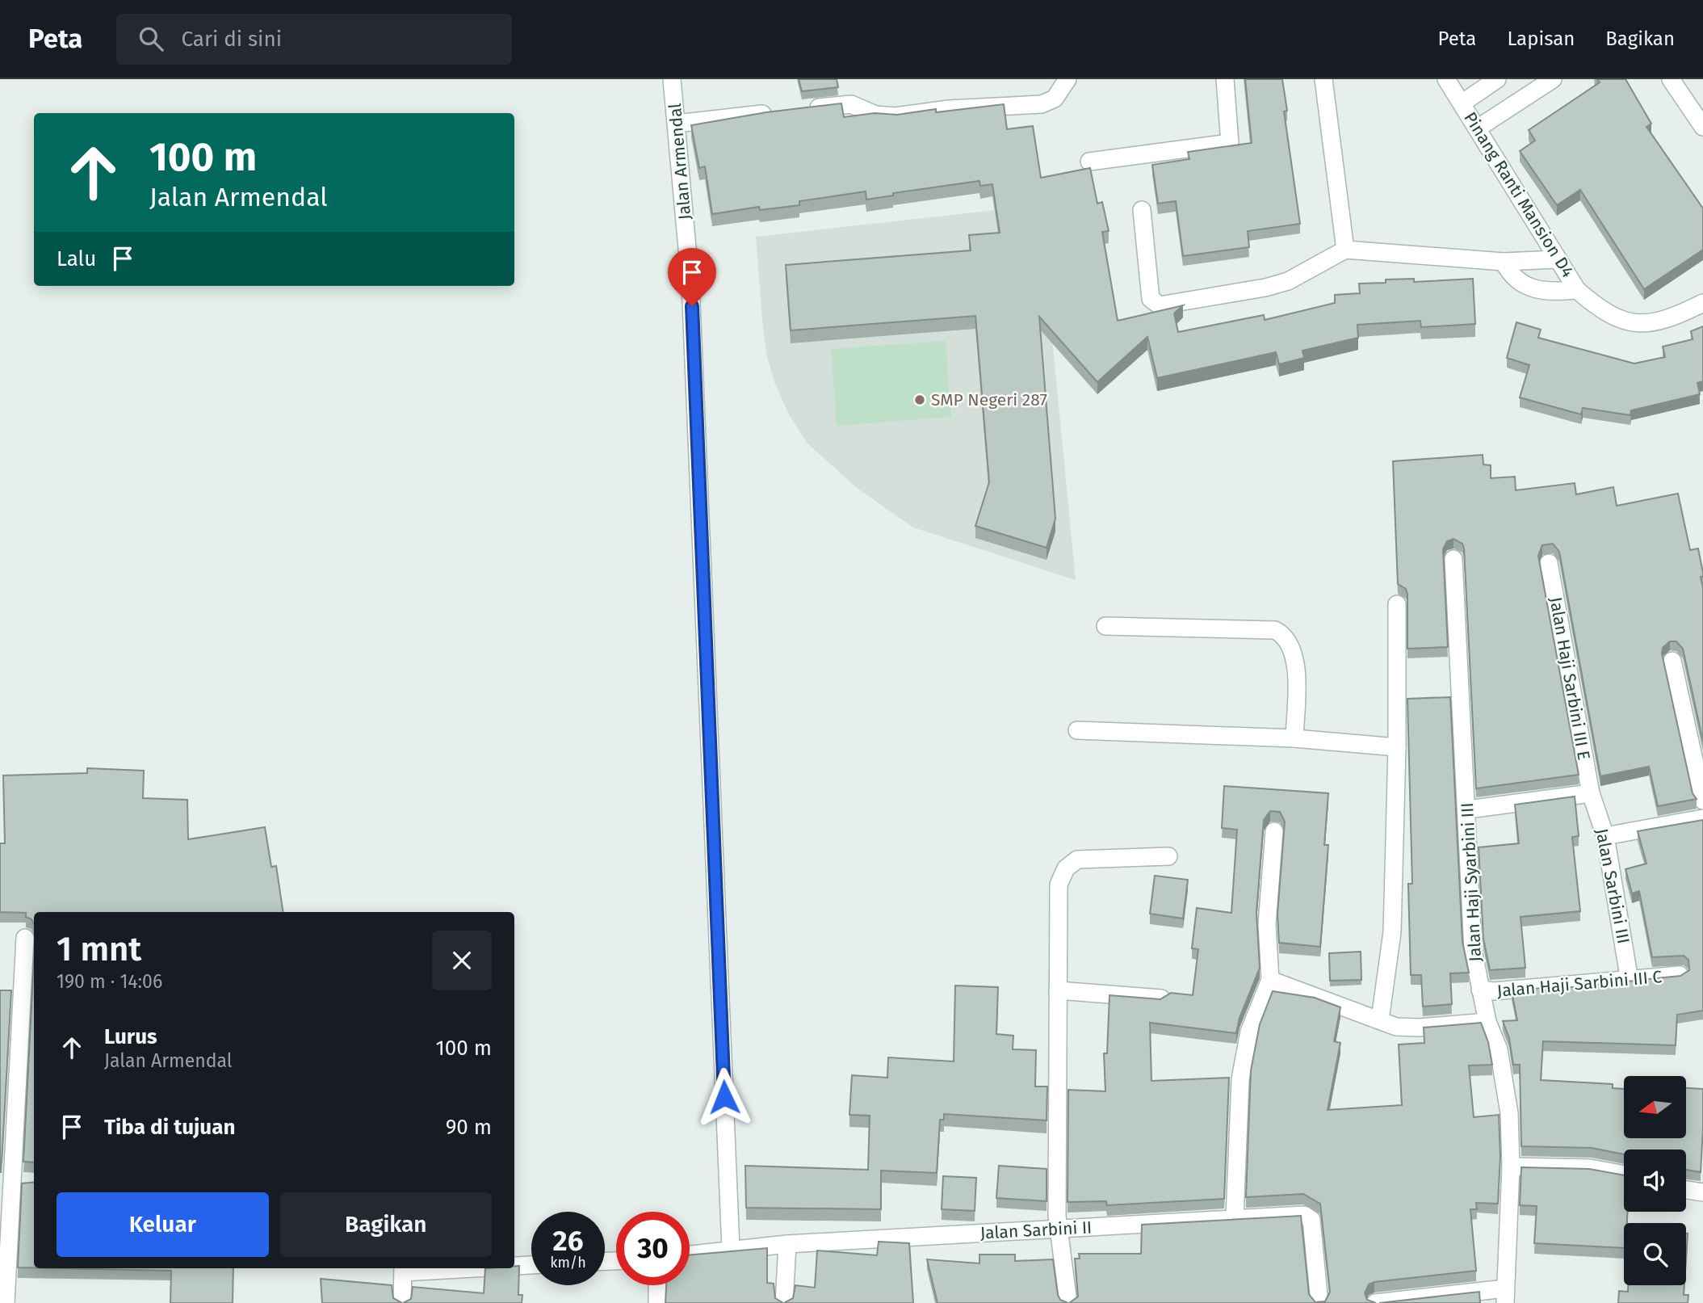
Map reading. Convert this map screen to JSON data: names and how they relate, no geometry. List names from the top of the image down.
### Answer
{
  "streets": {
    "street": [
      "Jalan Armendal",
      "Pinang Ranti Mansion D4",
      "Jalan Haji Sarbini III E",
      "Jalan Haji Syarbini III",
      "Jalan Sarbini III",
      "Jalan Haji Sarbini III C",
      "Jalan Sarbini II"
    ]
  },
  "crossings": [
    ["Jalan Armendal", "Jalan Sarbini II"],
    ["Jalan Haji Sarbini III E", "Jalan Sarbini III"],
    ["Jalan Haji Syarbini III", "Jalan Haji Sarbini III C"],
    ["Jalan Sarbini III", "Jalan Haji Sarbini III C"]
  ],
  "places": ["SMP Negeri 287"],
  "north": "left",
  "page": {
    "header": "Peta",
    "search": "Cari di sini",
    "nav": ["Peta", "Lapisan", "Bagikan"],
    "turn": ["100 m", "Jalan Armendal"],
    "then": "Lalu",
    "heading": ["1 mnt", "190 m · 14:06"],
    "list": [
      {
        "name": "Lurus",
        "note": "Jalan Armendal",
        "value": "100 m"
      },
      {
        "name": "Tiba di tujuan",
        "value": "90 m"
      }
    ],
    "buttons": ["Keluar", "Bagikan"],
    "speed": "26 km/h",
    "limit": "30"
  }
}
